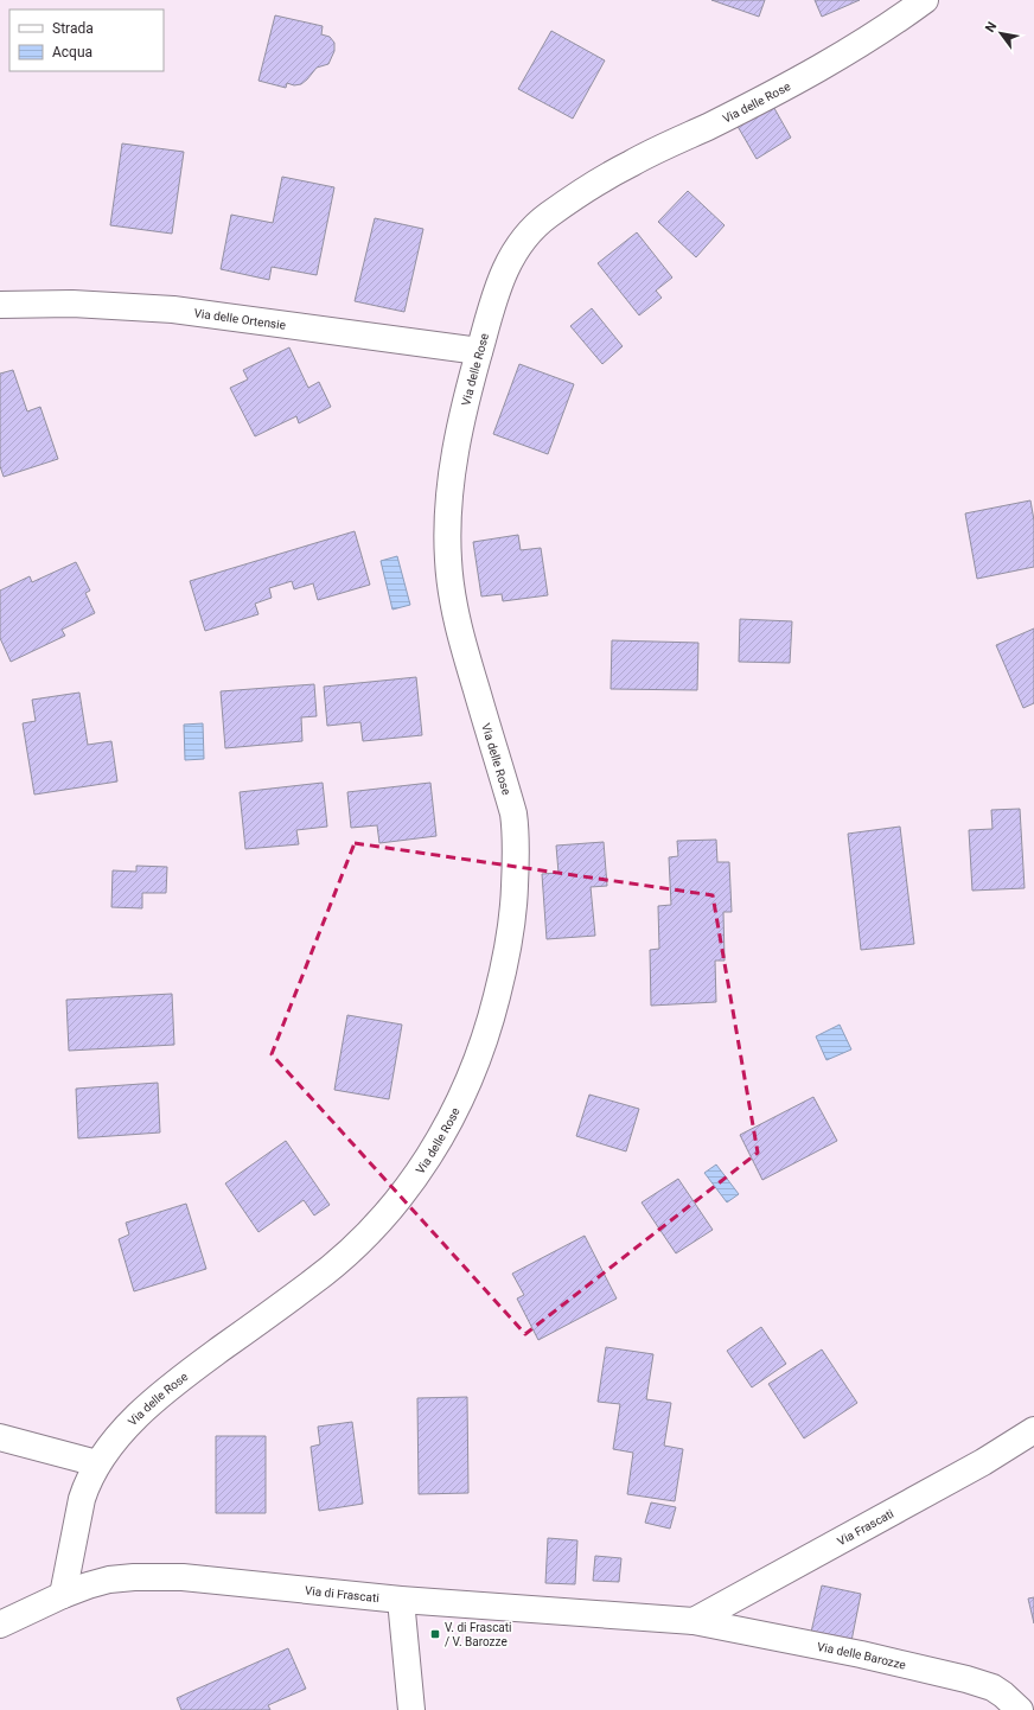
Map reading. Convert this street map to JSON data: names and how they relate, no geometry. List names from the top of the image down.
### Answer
{
  "streets": {
    "street": [
      "Via delle Rose",
      "Via delle Ortensie",
      "Via Frascati",
      "Via di Frascati",
      "Via delle Barozze"
    ]
  },
  "crossings": [
    ["Via delle Rose", "Via delle Ortensie"],
    ["Via delle Rose", "Via di Frascati"],
    ["Via Frascati", "Via di Frascati"],
    ["Via Frascati", "Via delle Barozze"],
    ["Via di Frascati", "Via delle Barozze"]
  ],
  "places": {
    "transit": ["V. di Frascati / V. Barozze"]
  },
  "legend": ["Strada", "Acqua"],
  "north": "top left"
}
